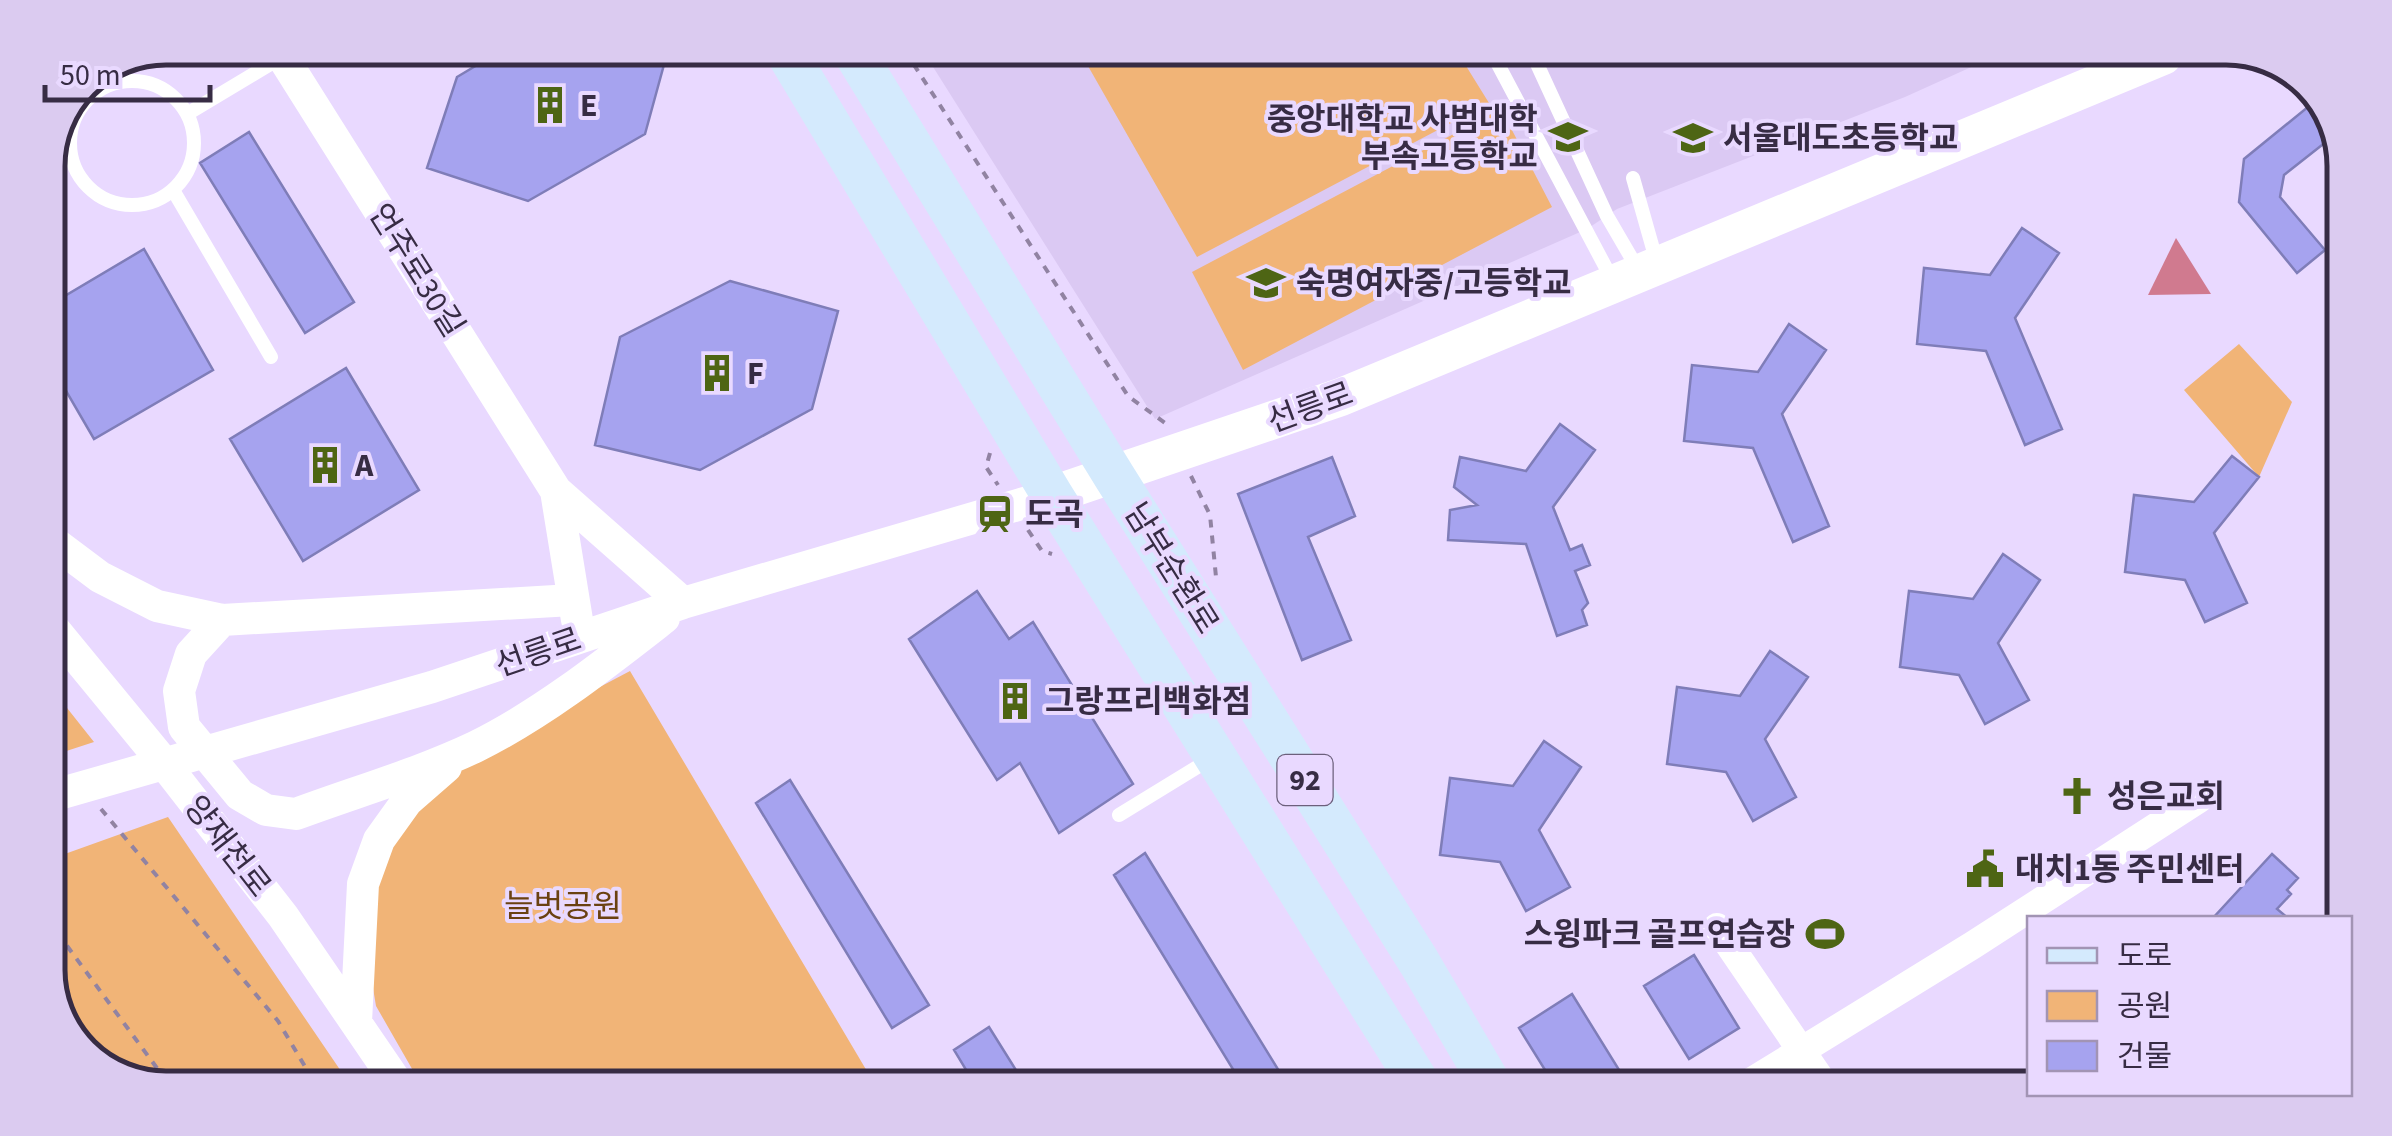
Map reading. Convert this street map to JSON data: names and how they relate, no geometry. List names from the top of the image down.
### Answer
{
  "streets": {
    "main road": ["선릉로", "남부순환로", "92"],
    "street": ["언주로30길", "양재천로"]
  },
  "crossings": [
    ["선릉로", "남부순환로"]
  ],
  "parks": ["늘벗공원"],
  "places": {
    "building": [
      "E",
      "F",
      "A",
      "그랑프리백화점"
    ],
    "school or university": ["중앙대학교 사범대학 부속고등학교", "서울대도초등학교", "숙명여자중/고등학교"],
    "station": ["도곡"],
    "church": ["성은교회"],
    "public building": ["대치1동 주민센터"],
    "sports": ["스윙파크 골프연습장"]
  },
  "legend": ["도로", "공원", "건물"],
  "scale_bar": "50 m"
}
